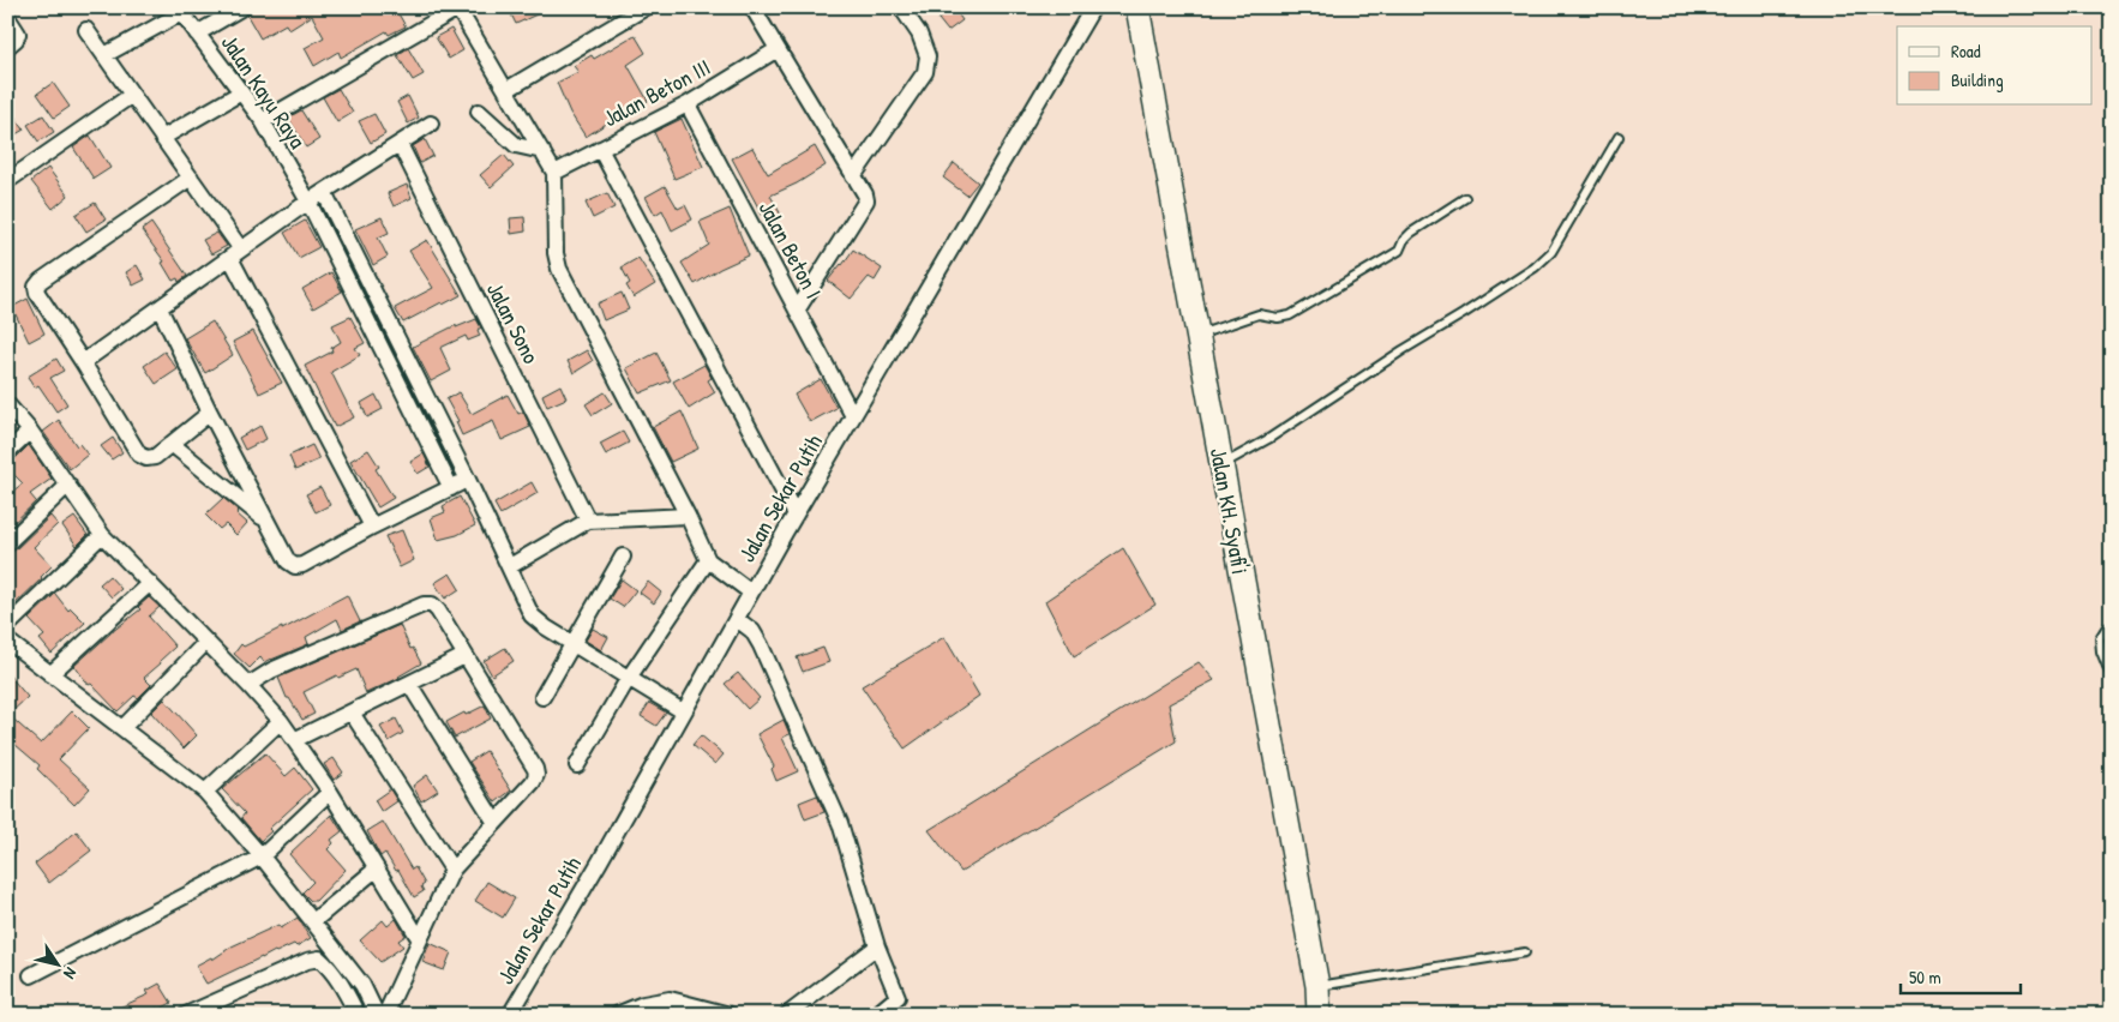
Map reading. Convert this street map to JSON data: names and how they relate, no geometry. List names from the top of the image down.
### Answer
{
  "streets": {
    "main road": ["Jalan KH. Syafi'i"],
    "street": [
      "Jalan Kayu Raya",
      "Jalan Beton III",
      "Jalan Beton I",
      "Jalan Sono",
      "Jalan Sekar Putih"
    ]
  },
  "crossings": [
    ["Jalan Beton III", "Jalan Beton I"],
    ["Jalan Beton I", "Jalan Sekar Putih"]
  ],
  "legend": ["Road", "Building"],
  "scale_bar": "50 m",
  "north": "bottom right"
}
